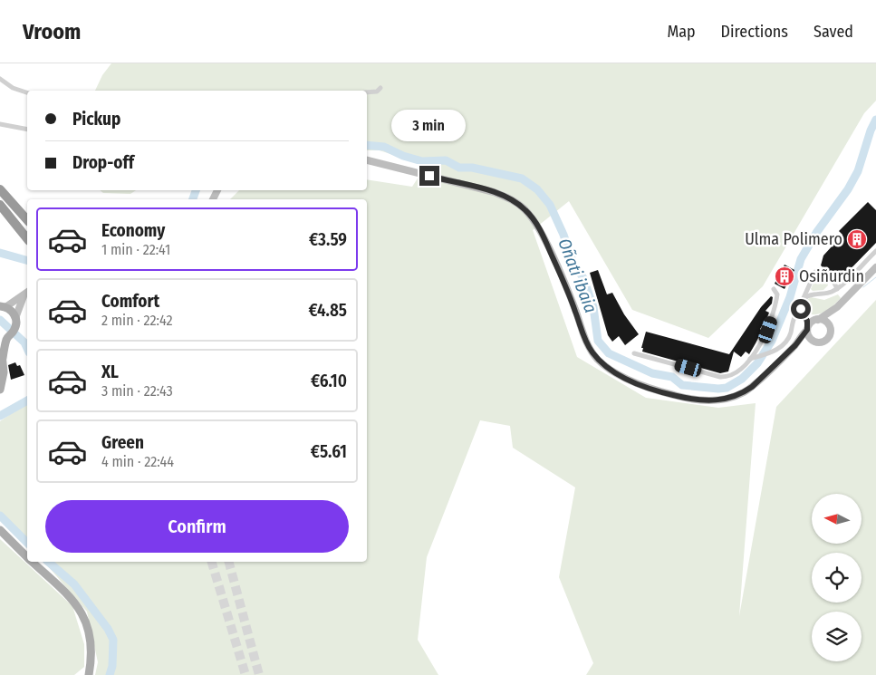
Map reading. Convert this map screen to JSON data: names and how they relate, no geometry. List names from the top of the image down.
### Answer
{
  "water": ["Oñati ibaia"],
  "places": {
    "building": ["Ulma Polimero", "Osiñurdin"]
  },
  "north": "left",
  "page": {
    "header": "Vroom",
    "nav": ["Map", "Directions", "Saved"],
    "banner": ["Pickup", "Drop-off"],
    "bubble": "3 min",
    "list": [
      {
        "name": "Economy",
        "note": "1 min · 22:41",
        "value": "€3.59"
      },
      {
        "name": "Comfort",
        "note": "2 min · 22:42",
        "value": "€4.85"
      },
      {
        "name": "XL",
        "note": "3 min · 22:43",
        "value": "€6.10"
      },
      {
        "name": "Green",
        "note": "4 min · 22:44",
        "value": "€5.61"
      }
    ],
    "buttons": "Confirm"
  }
}
